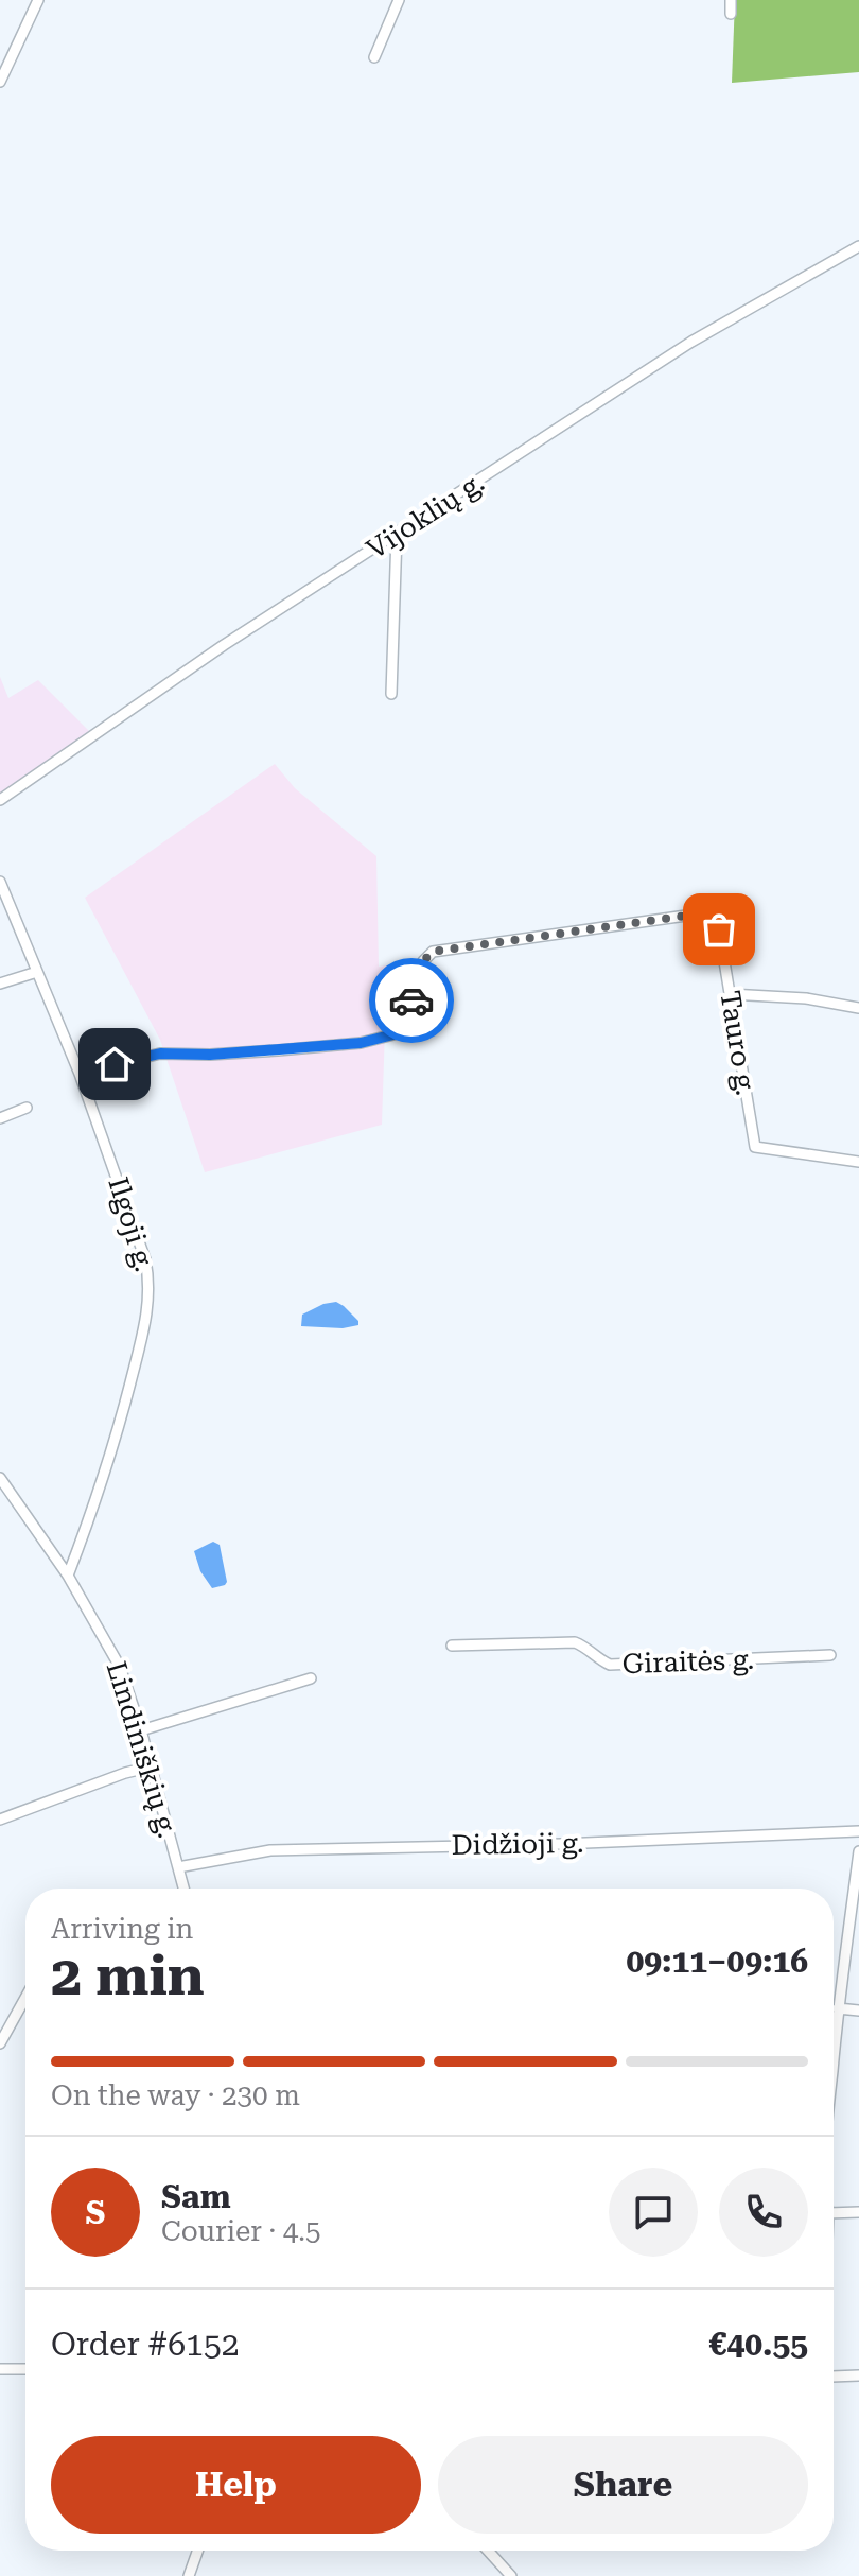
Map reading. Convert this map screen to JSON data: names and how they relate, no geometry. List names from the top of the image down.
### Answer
{
  "streets": {
    "street": [
      "Vijoklių g.",
      "Tauro g.",
      "Ilgoji g.",
      "Giraitės g.",
      "Lindiniškių g.",
      "Didžioji g."
    ]
  },
  "crossings": [
    ["Tauro g.", "Ilgoji g."],
    ["Ilgoji g.", "Lindiniškių g."],
    ["Lindiniškių g.", "Didžioji g."]
  ],
  "page": {
    "heading": ["2 min", "Arriving in", "09:11–09:16"],
    "panel": [
      "Sam",
      "Courier · 4.5",
      "Order #6152",
      "€40.55"
    ],
    "bar": "On the way · 230 m",
    "round": "S",
    "buttons": ["Help", "Share"]
  }
}
